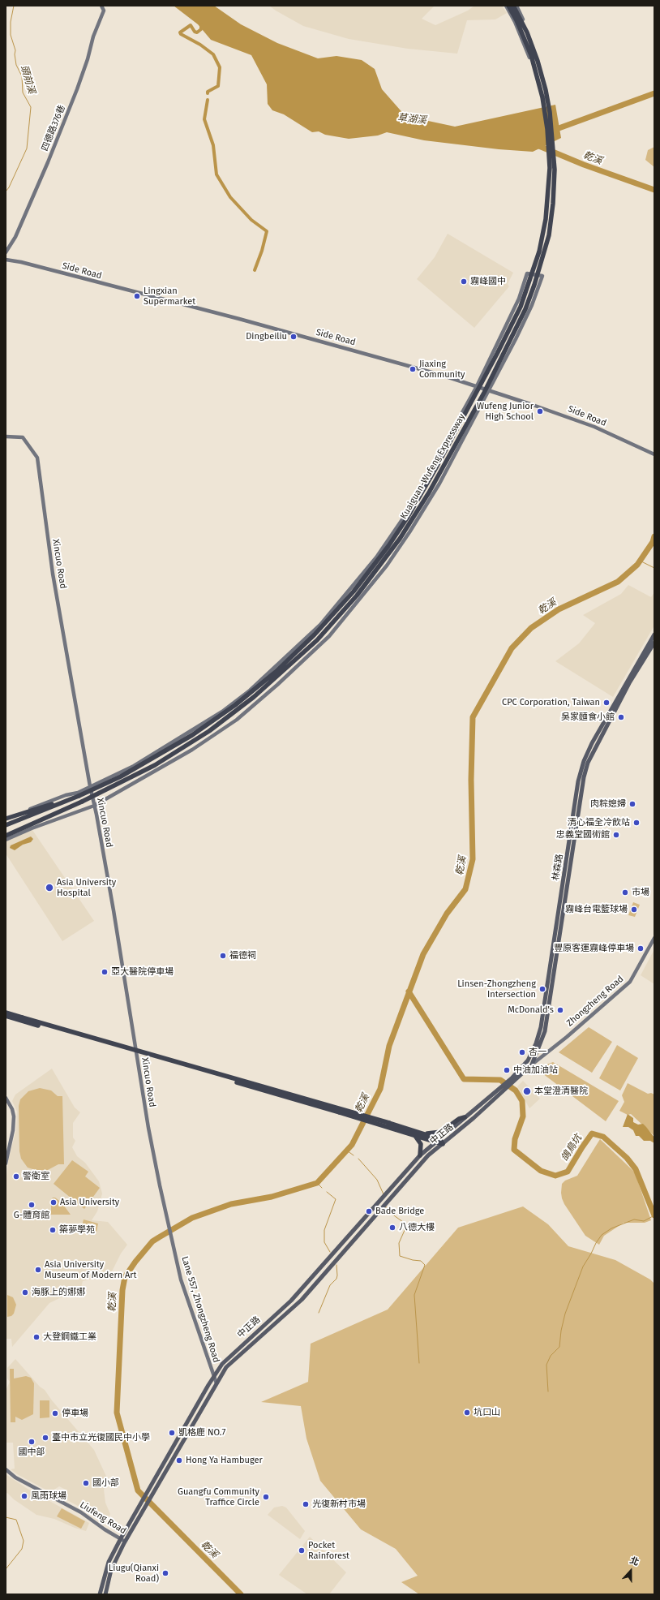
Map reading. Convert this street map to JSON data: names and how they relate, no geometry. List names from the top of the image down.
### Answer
{
  "streets": {
    "highway": ["Kuaiguan-Wufeng Expressway"],
    "main road": ["林森路", "中正路"],
    "street": [
      "四德路376巷",
      "Side Road",
      "Xincuo Road",
      "Zhongzheng Road",
      "Lane 557, Zhongzheng Road",
      "Liufeng Road"
    ]
  },
  "crossings": [
    ["Xincuo Road", "Lane 557, Zhongzheng Road"],
    ["林森路", "Zhongzheng Road"],
    ["中正路", "Lane 557, Zhongzheng Road"],
    ["中正路", "Liufeng Road"]
  ],
  "water": [
    "頭前溪",
    "草湖溪",
    "乾溪",
    "鴿鳥坑"
  ],
  "places": [
    "霧峰國中",
    "Lingxian Supermarket",
    "Dingbeiliu",
    "Jiaxing Community",
    "Wufeng Junior High School",
    "CPC Corporation, Taiwan",
    "吳家麵食小館",
    "肉粽媳婦",
    "清心福全冷飲站",
    "忠義堂國術館",
    "Asia University Hospital",
    "市場",
    "霧峰台電籃球場",
    "豐原客運霧峰停車場",
    "福德祠",
    "亞大醫院停車場",
    "Linsen-Zhongzheng Intersection",
    "McDonald's",
    "杏一",
    "中油加油站",
    "本堂澄清醫院",
    "警衛室",
    "Asia University",
    "G-體育館",
    "Bade Bridge",
    "八德大樓",
    "築夢學苑",
    "Asia University Museum of Modern Art",
    "海豚上的娜娜",
    "大登鋼鐵工業",
    "坑口山",
    "停車場",
    "凱格鹿 NO.7",
    "臺中市立光復國民中小學",
    "國中部",
    "Hong Ya Hambuger",
    "國小部",
    "風雨球場",
    "Guangfu Community Traffice Circle",
    "光復新村市場",
    "Pocket Rainforest",
    "Liugu(Qianxi Road)"
  ],
  "north": "top"
}
